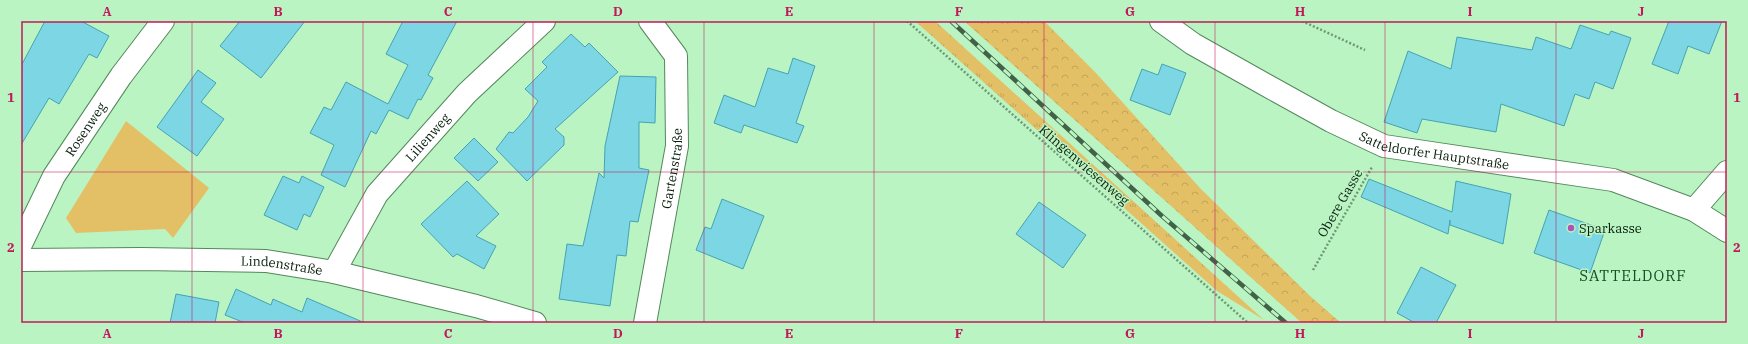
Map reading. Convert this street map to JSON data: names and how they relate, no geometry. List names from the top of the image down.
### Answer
{
  "streets": {
    "street": [
      "Rosenweg",
      "Lilienweg",
      "Satteldorfer Hauptstraße",
      "Gartenstraße",
      "Lindenstraße"
    ],
    "path": ["Klingenwiesenweg", "Obere Gasse"]
  },
  "crossings": [
    ["Lilienweg", "Lindenstraße"],
    ["Satteldorfer Hauptstraße", "Obere Gasse"]
  ],
  "districts": ["SATTELDORF"],
  "places": ["Sparkasse"],
  "grid": {
    "columns": [
      "A",
      "B",
      "C",
      "D",
      "E",
      "F",
      "G",
      "H",
      "I",
      "J"
    ],
    "rows": ["1", "2"]
  }
}
